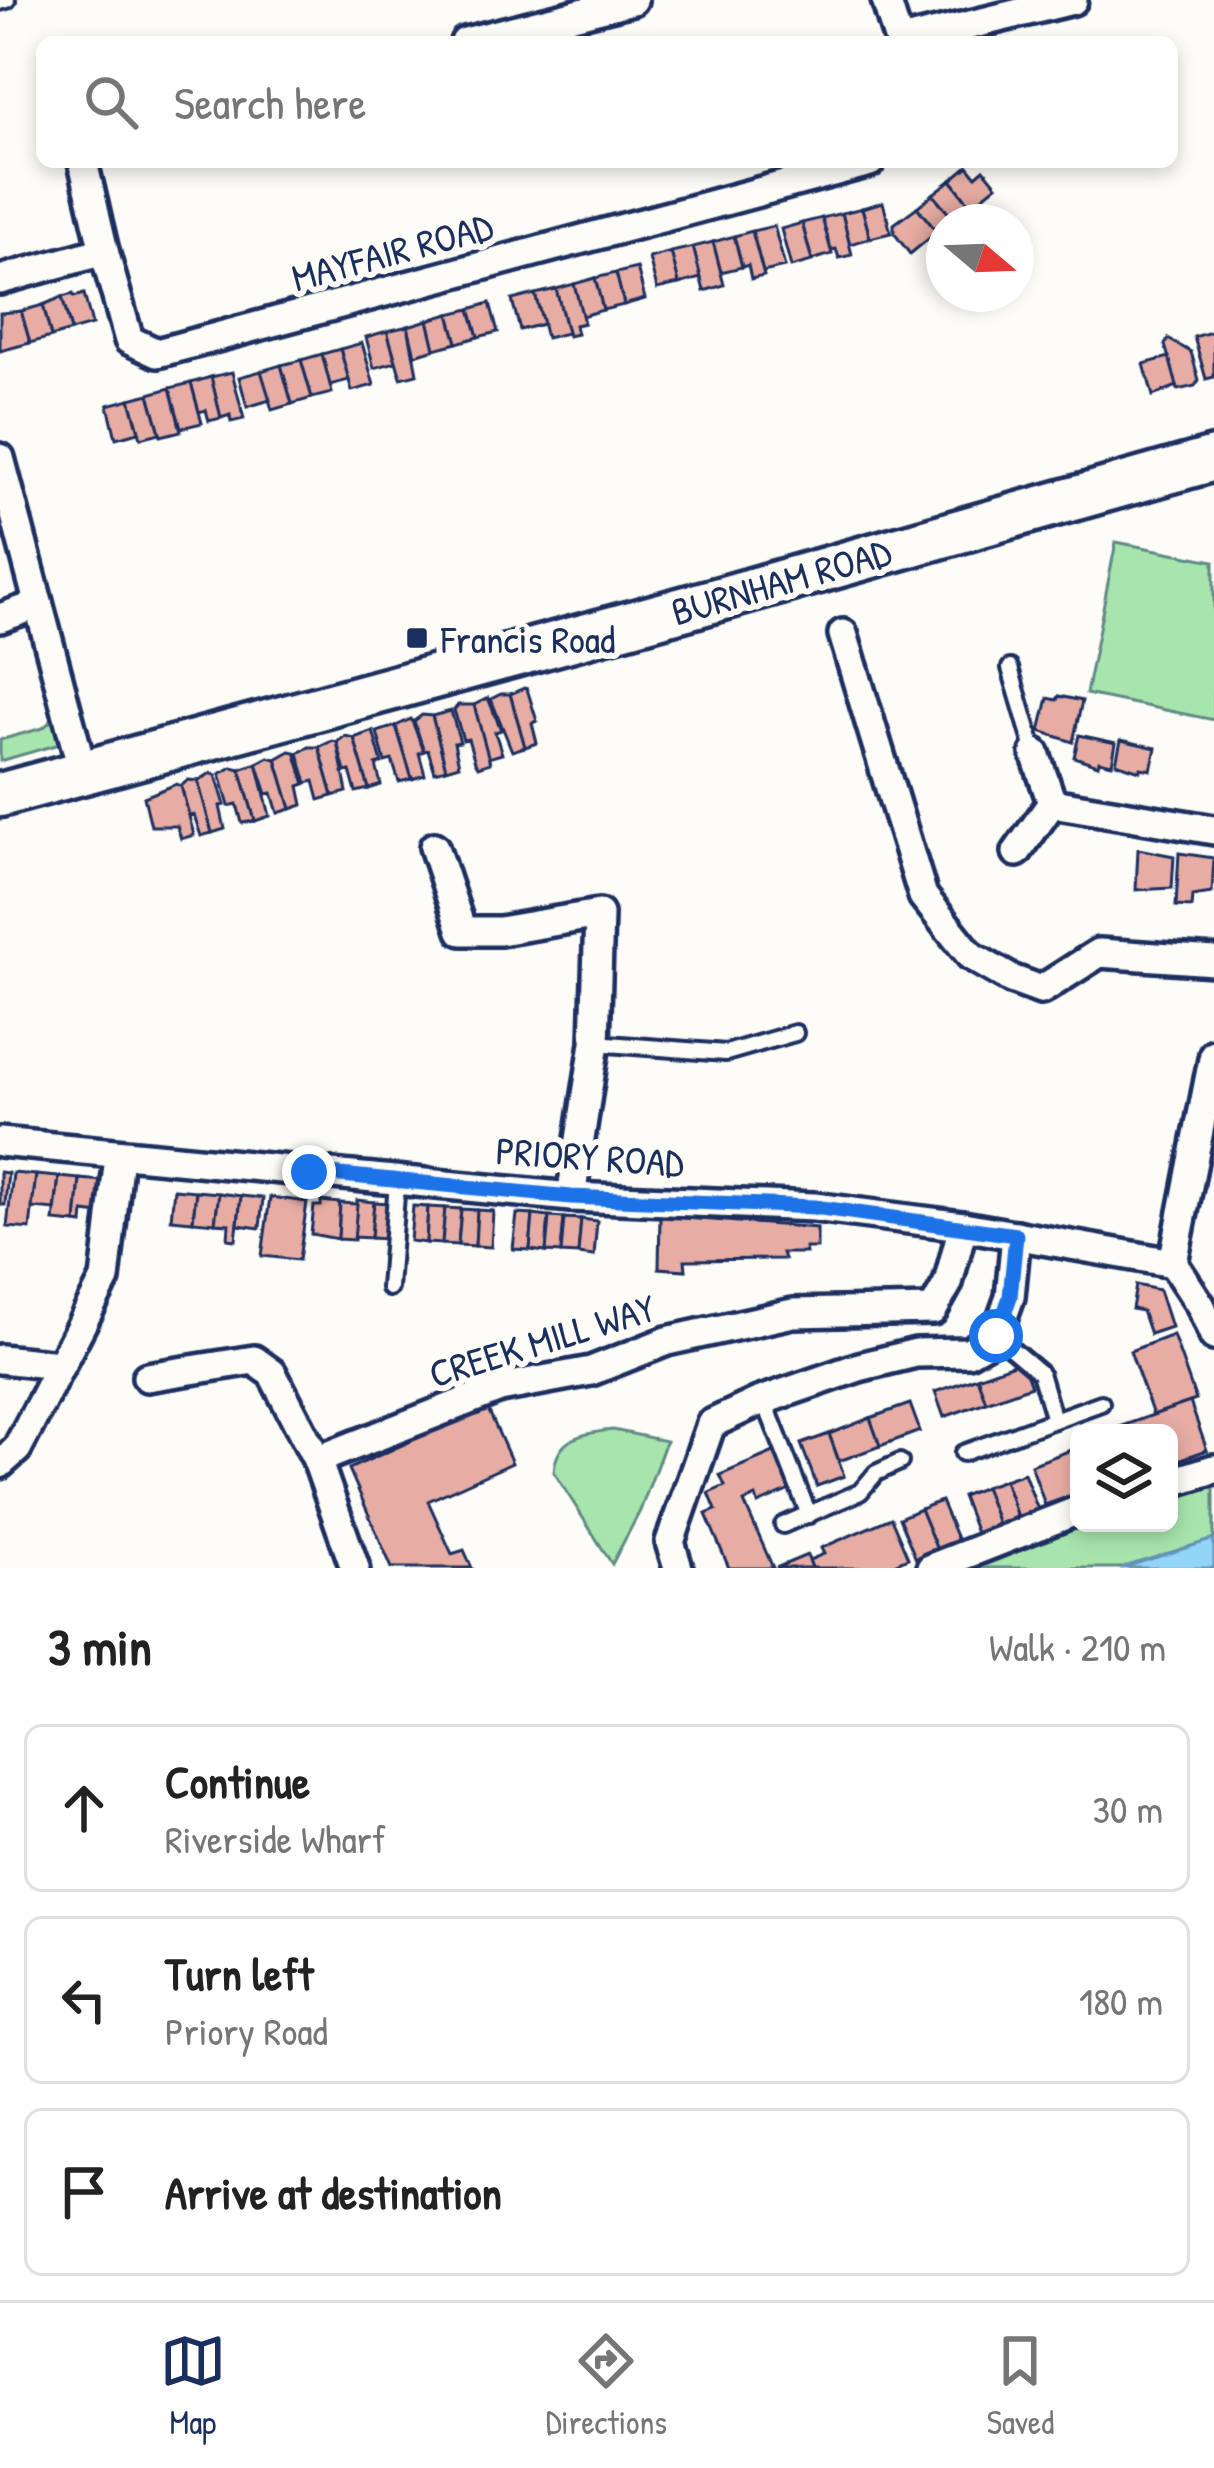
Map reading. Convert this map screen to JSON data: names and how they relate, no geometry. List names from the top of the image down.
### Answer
{
  "streets": {
    "main road": ["BURNHAM ROAD"],
    "street": ["MAYFAIR ROAD", "PRIORY ROAD", "CREEK MILL WAY"]
  },
  "crossings": [
    ["PRIORY ROAD", "CREEK MILL WAY"]
  ],
  "places": {
    "transit": ["Francis Road"]
  },
  "north": "right",
  "page": {
    "search": "Search here",
    "heading": ["3 min", "Walk · 210 m"],
    "list": [
      ["Continue", "Riverside Wharf", "30 m"],
      ["Turn left", "Priory Road", "180 m"],
      "Arrive at destination"
    ],
    "nav": ["Map", "Directions", "Saved"]
  }
}
